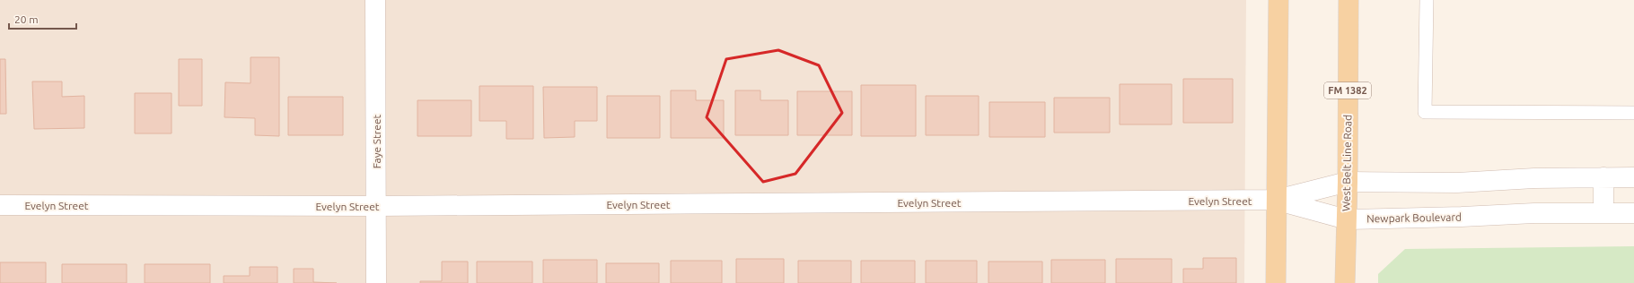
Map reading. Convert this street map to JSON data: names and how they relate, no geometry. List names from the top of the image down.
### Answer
{
  "streets": {
    "main road": ["FM 1382", "West Belt Line Road"],
    "street": ["Faye Street", "Evelyn Street", "Newpark Boulevard"]
  },
  "crossings": [
    ["Faye Street", "Evelyn Street"],
    ["West Belt Line Road", "Newpark Boulevard"],
    ["Evelyn Street", "Newpark Boulevard"]
  ],
  "scale_bar": "20 m"
}
